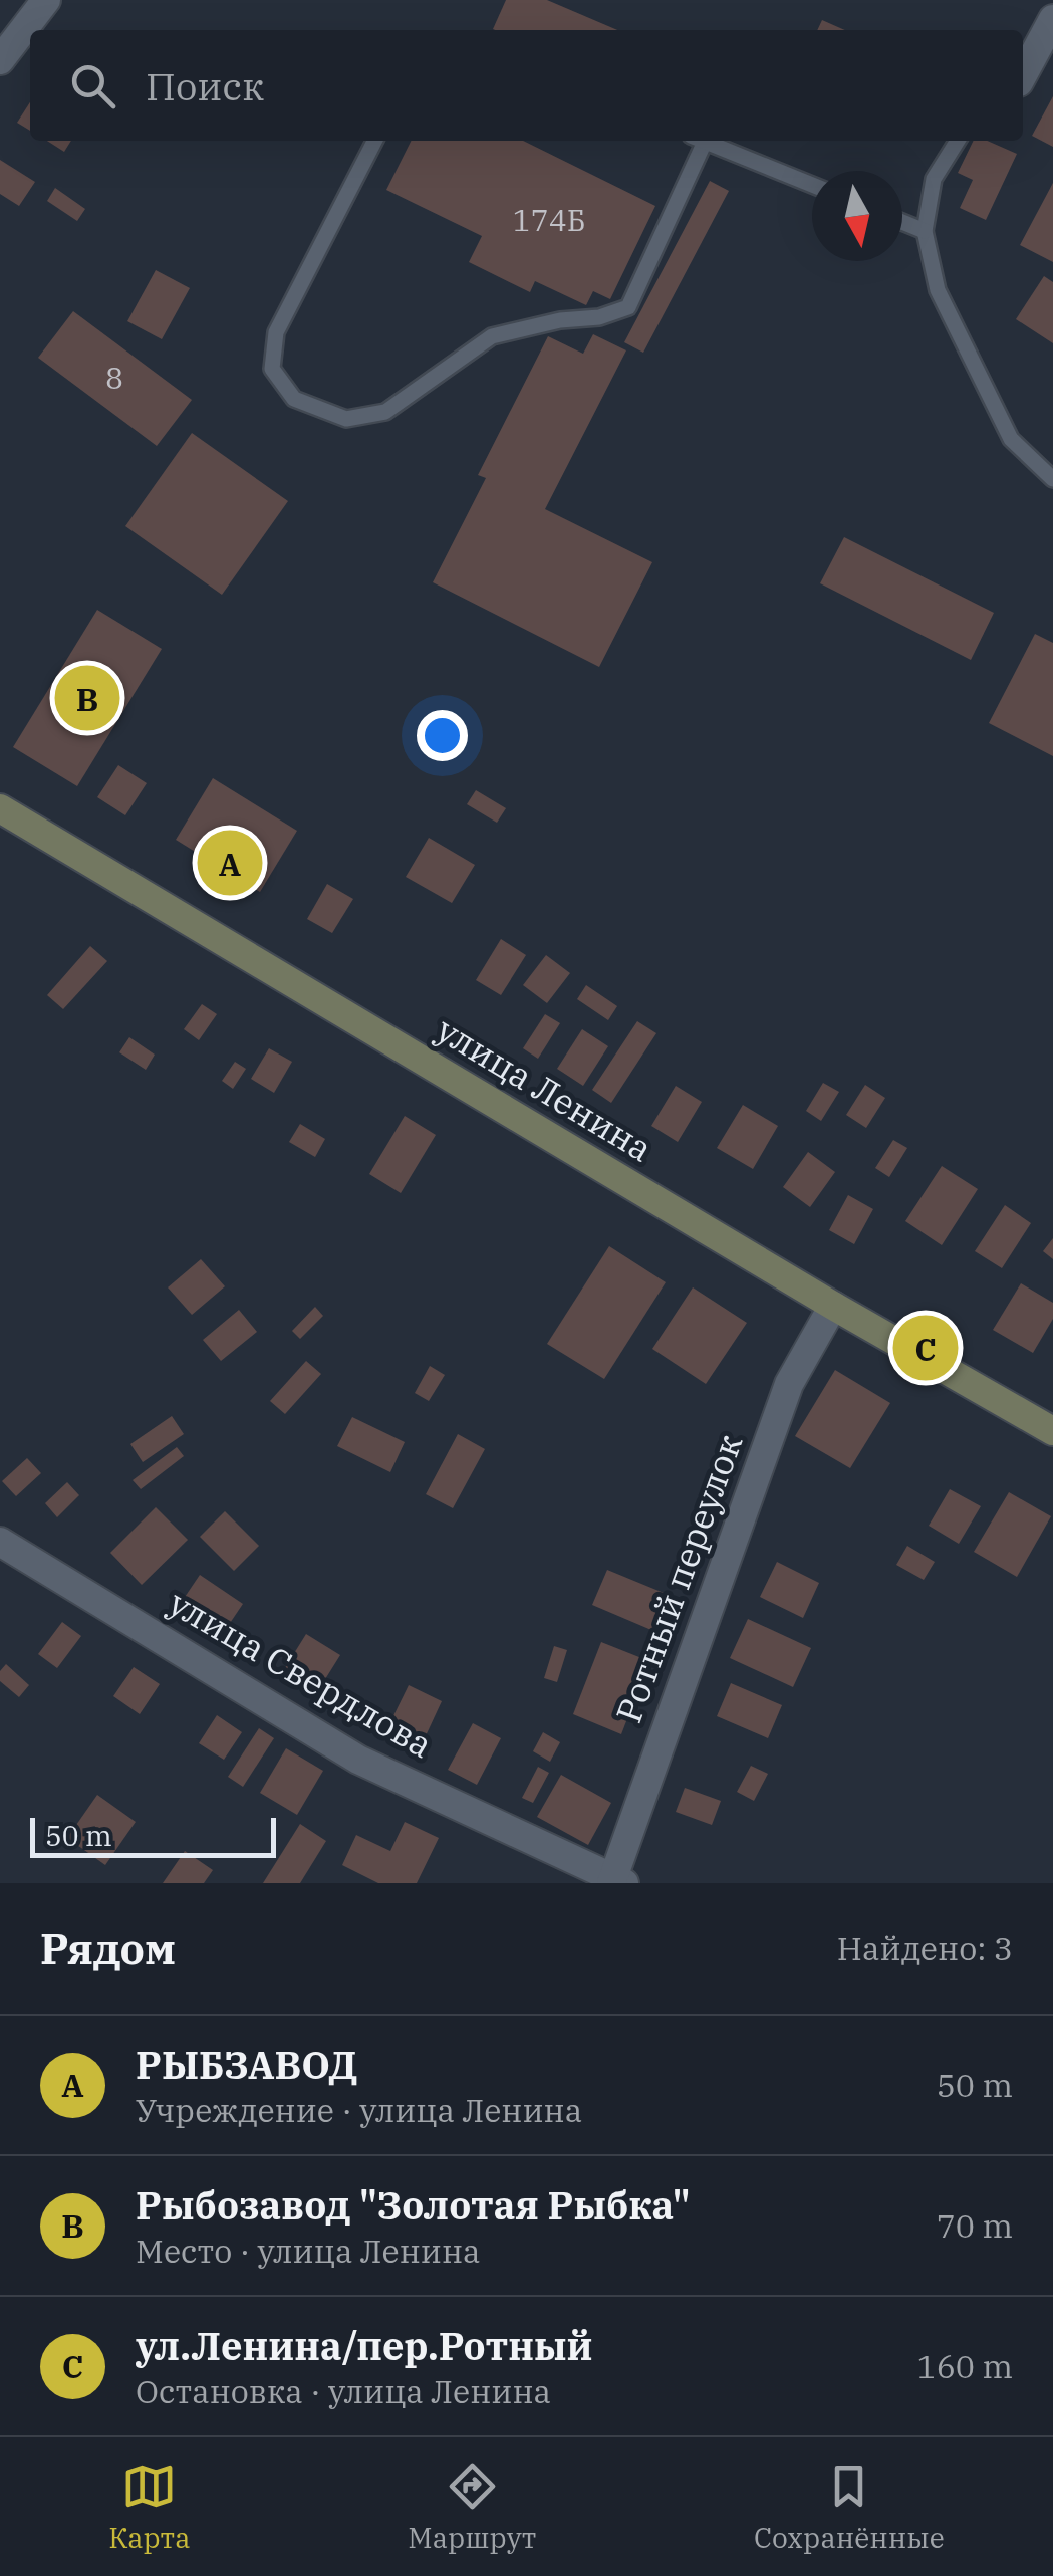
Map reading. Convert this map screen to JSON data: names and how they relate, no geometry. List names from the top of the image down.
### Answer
{
  "streets": {
    "main road": ["улица Ленина"],
    "street": ["Ротный переулок", "улица Свердлова"]
  },
  "crossings": [
    ["улица Ленина", "Ротный переулок"],
    ["Ротный переулок", "улица Свердлова"]
  ],
  "house_numbers": ["174Б", "8"],
  "scale_bar": "50 m",
  "north": "bottom",
  "page": {
    "search": "Поиск",
    "pins": ["B", "A", "C"],
    "scale": "50 m",
    "heading": ["Рядом", "Найдено: 3"],
    "list": [
      {
        "mark": "A",
        "name": "РЫБЗАВОД",
        "note": "Учреждение · улица Ленина",
        "value": "50 m"
      },
      {
        "mark": "B",
        "name": "Рыбозавод \"Золотая Рыбка\"",
        "note": "Место · улица Ленина",
        "value": "70 m"
      },
      {
        "mark": "C",
        "name": "ул.Ленина/пер.Ротный",
        "note": "Остановка · улица Ленина",
        "value": "160 m"
      }
    ],
    "nav": ["Карта", "Маршрут", "Сохранённые"]
  }
}
